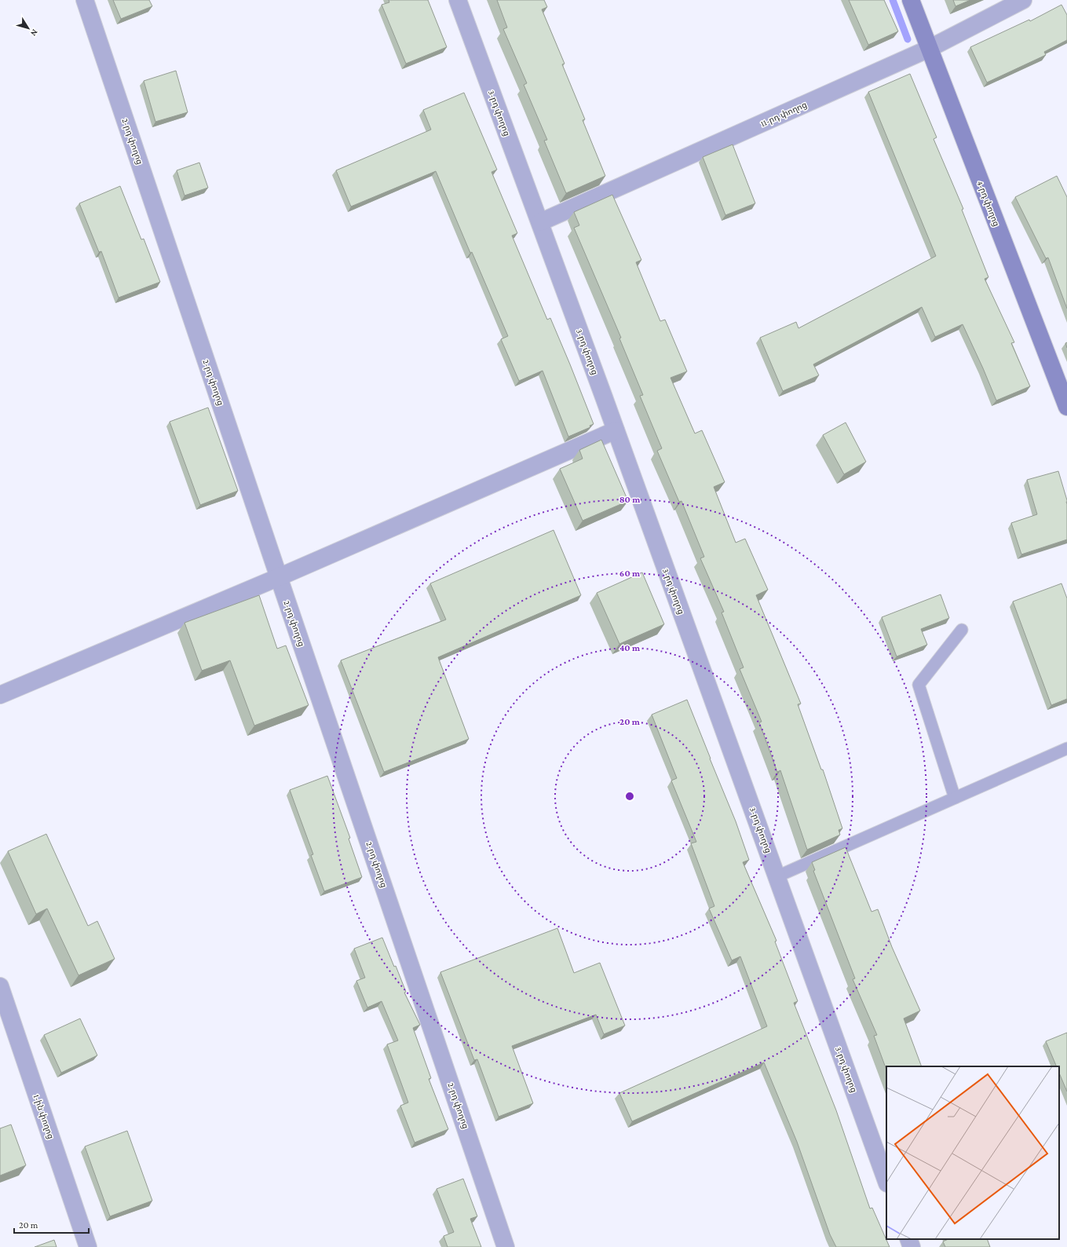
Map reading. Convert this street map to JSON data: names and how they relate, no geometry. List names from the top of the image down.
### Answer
{
  "streets": {
    "main road": ["4-րդ փողոց"],
    "street": [
      "3-րդ փողոց",
      "11-րդ փողոց",
      "2-րդ փողոց",
      "1-ին փողոց"
    ]
  },
  "crossings": [
    ["3-րդ փողոց", "11-րդ փողոց"],
    ["11-րդ փողոց", "4-րդ փողոց"]
  ],
  "scale_bar": "20 m",
  "north": "bottom right",
  "rings": [
    "80 m",
    "60 m",
    "40 m",
    "20 m"
  ]
}
